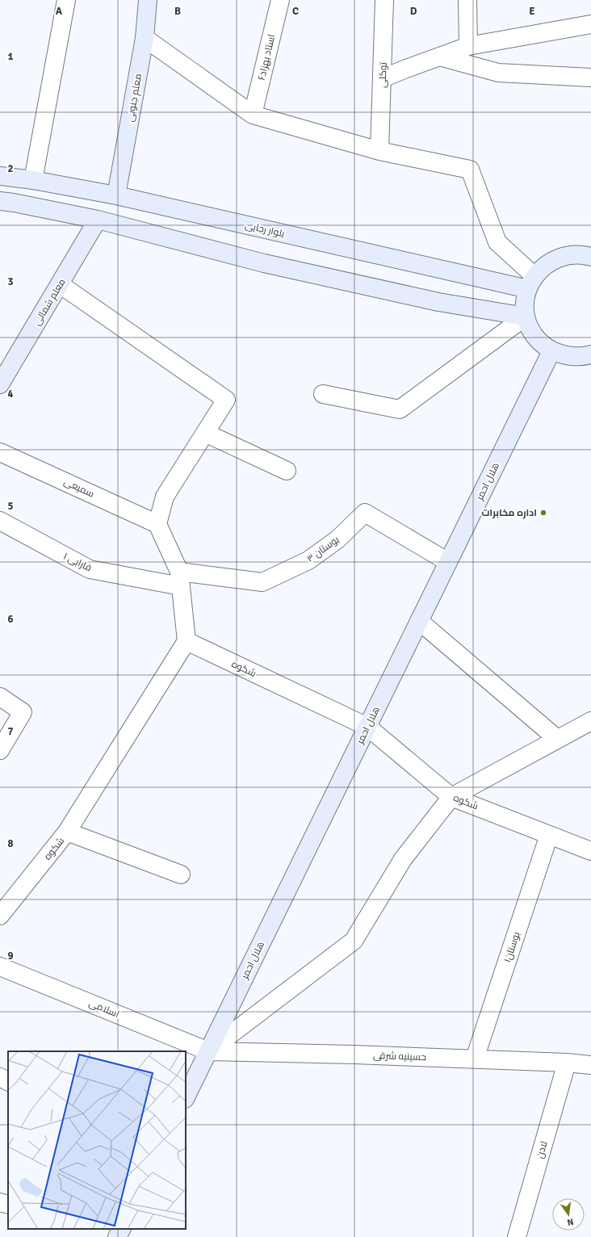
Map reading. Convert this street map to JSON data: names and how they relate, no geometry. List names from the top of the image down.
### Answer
{
  "streets": {
    "main road": [
      "معلم جنوبی",
      "بلوار رجایی",
      "معلم شمالی",
      "هلال احمر"
    ],
    "street": [
      "استاد بهزاد۶",
      "توکلی",
      "سمیعی",
      "بوستان ٣",
      "فارابی ۱",
      "شکوه",
      "بوستان۱",
      "اسلامی",
      "حسینیه شرقی",
      "لادن"
    ]
  },
  "crossings": [
    ["معلم جنوبی", "بلوار رجایی"],
    ["هلال احمر", "بوستان ٣"],
    ["هلال احمر", "شکوه"],
    ["هلال احمر", "اسلامی"],
    ["هلال احمر", "حسینیه شرقی"],
    ["بوستان ٣", "فارابی ۱"],
    ["شکوه", "بوستان۱"],
    ["بوستان۱", "حسینیه شرقی"],
    ["اسلامی", "حسینیه شرقی"],
    ["حسینیه شرقی", "لادن"]
  ],
  "places": ["اداره مخابرات"],
  "north": "bottom",
  "grid": {
    "columns": [
      "A",
      "B",
      "C",
      "D",
      "E"
    ],
    "rows": [
      "1",
      "2",
      "3",
      "4",
      "5",
      "6",
      "7",
      "8",
      "9"
    ]
  }
}
